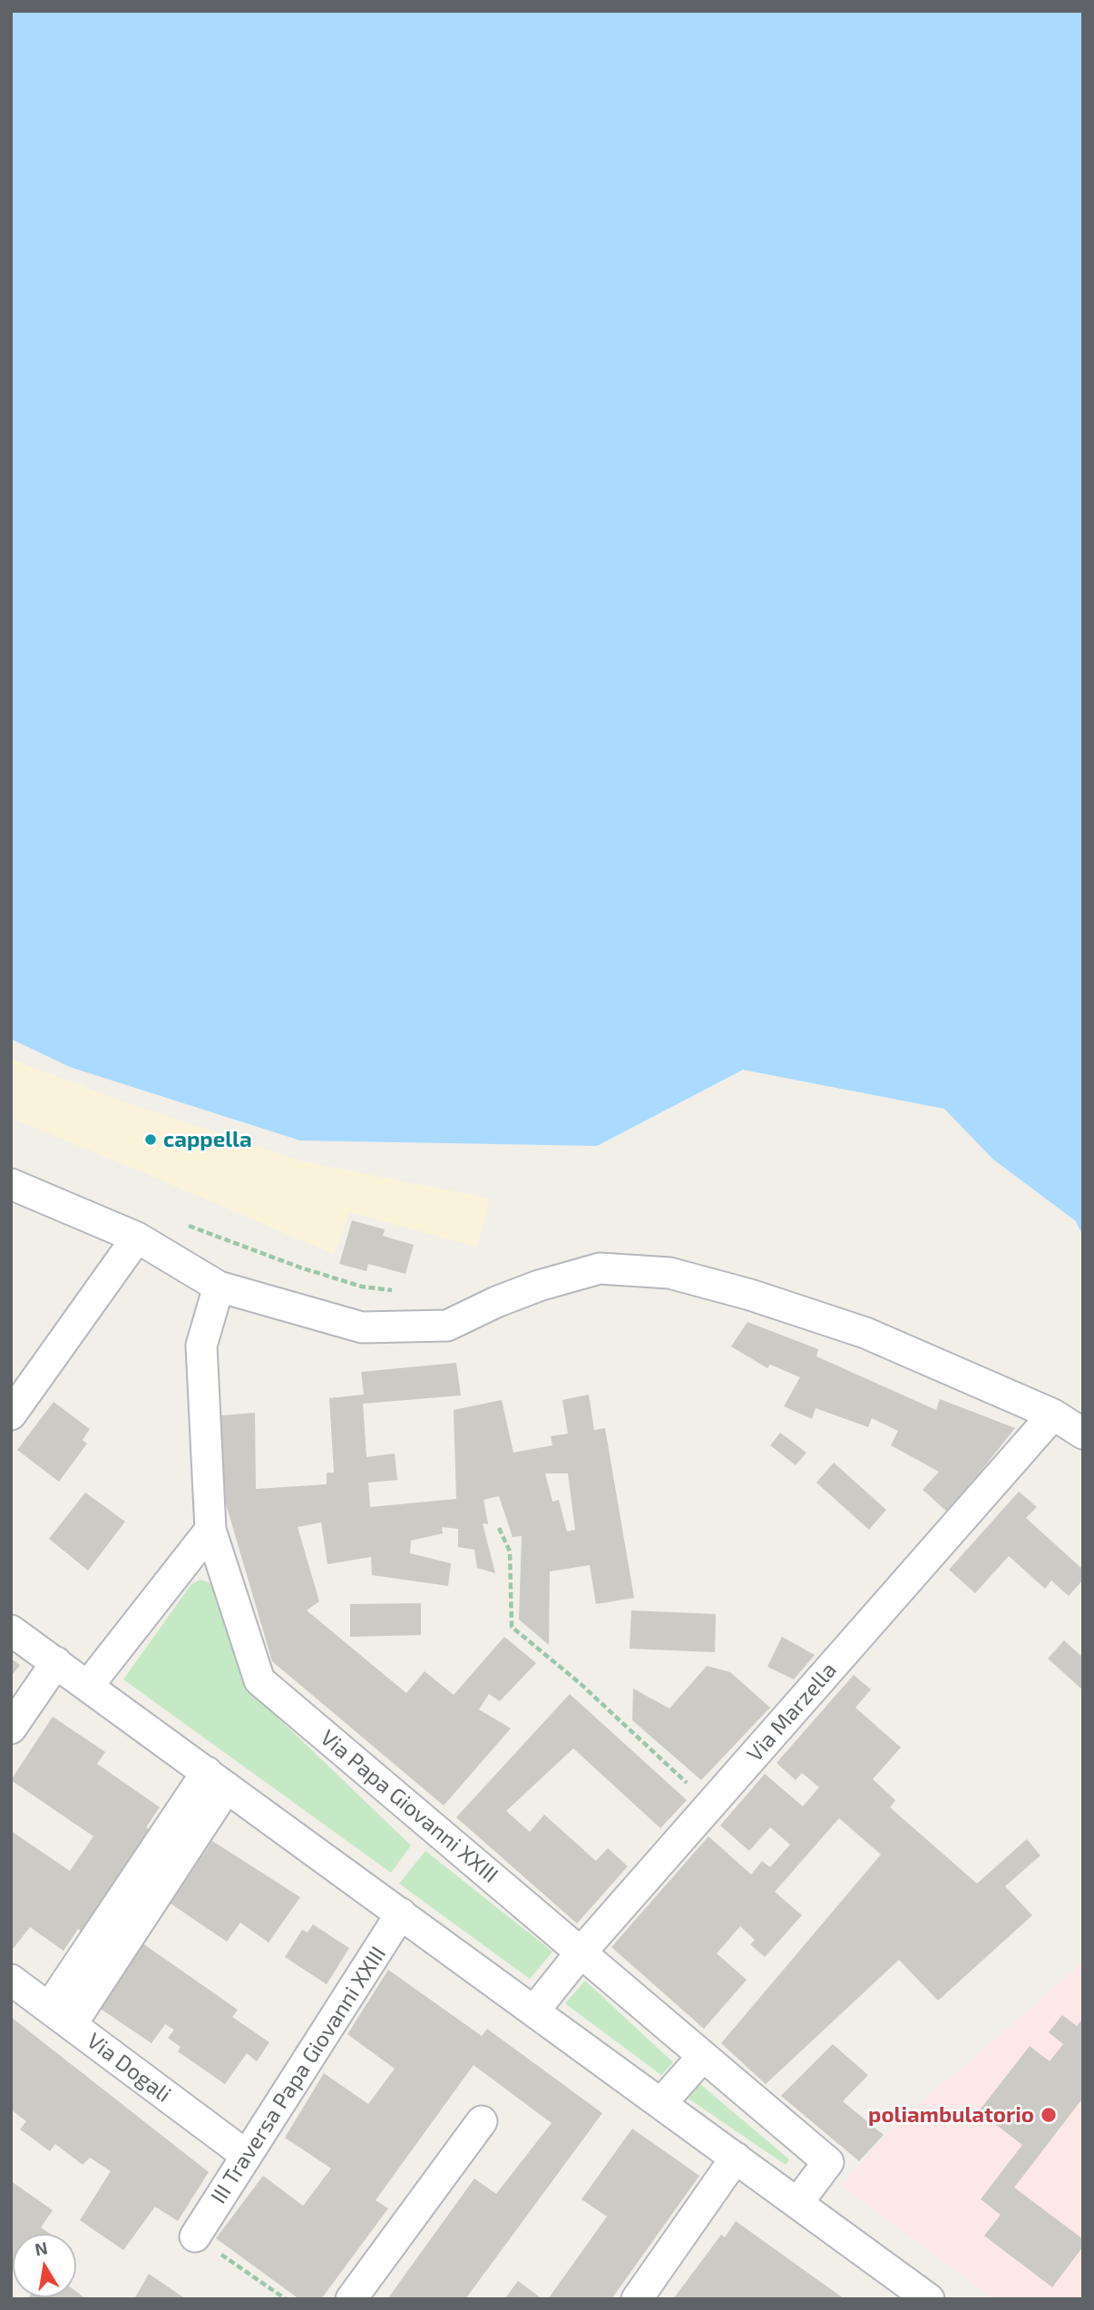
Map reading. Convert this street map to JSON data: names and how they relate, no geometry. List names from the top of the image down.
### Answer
{
  "streets": {
    "street": [
      "Via Marzella",
      "Via Papa Giovanni XXIII",
      "Via Dogali",
      "III Traversa Papa Giovanni XXIII"
    ]
  },
  "crossings": [
    ["Via Marzella", "Via Papa Giovanni XXIII"],
    ["Via Dogali", "III Traversa Papa Giovanni XXIII"]
  ],
  "places": ["cappella", "poliambulatorio"],
  "north": "top"
}
